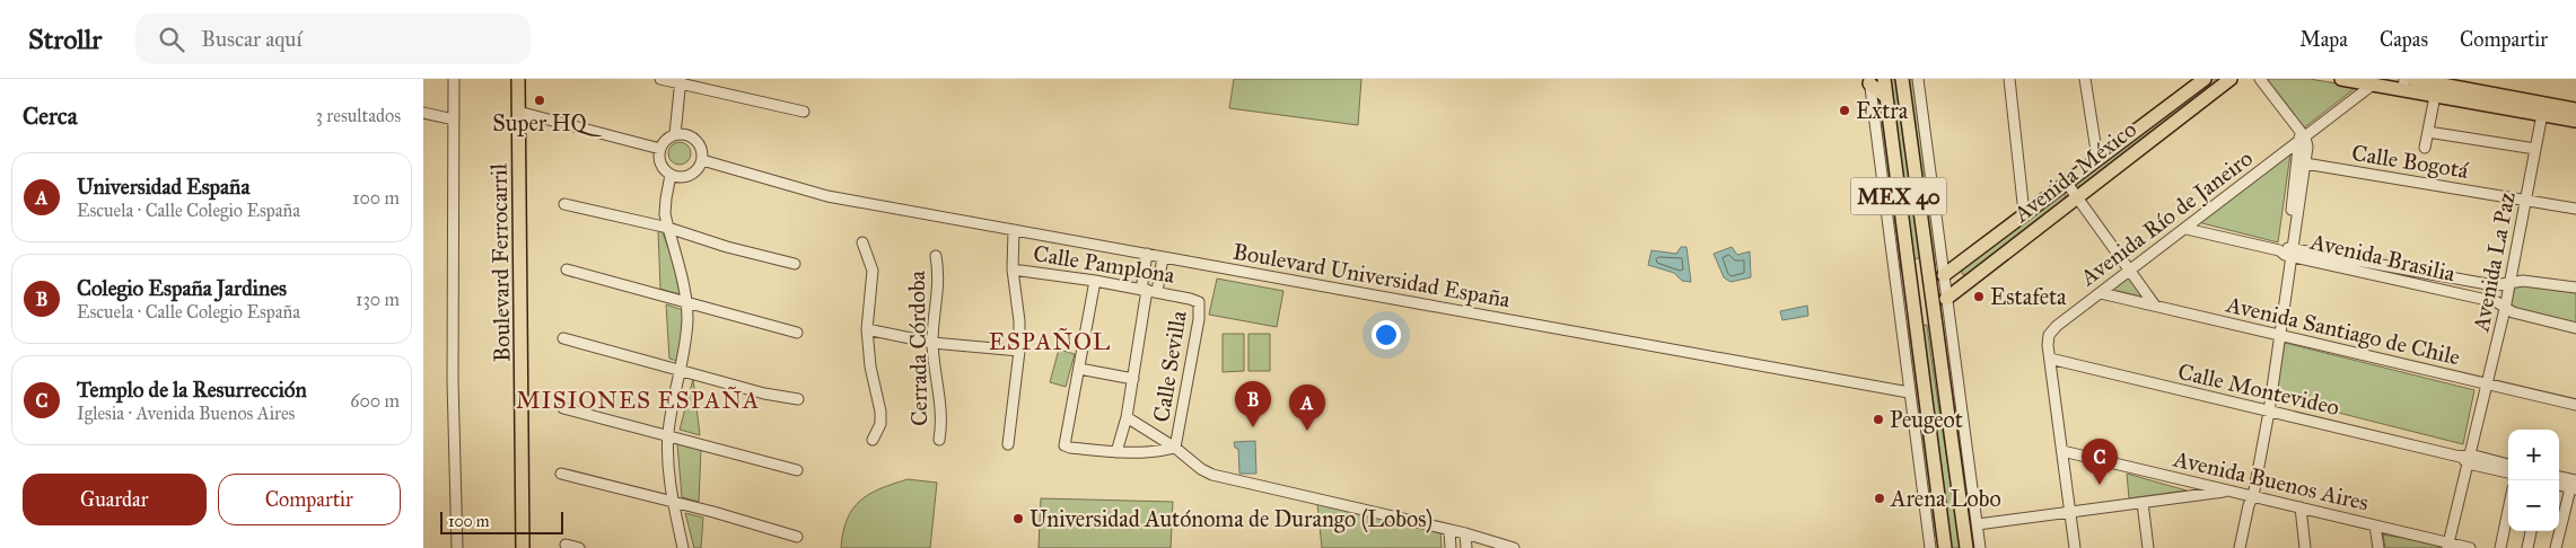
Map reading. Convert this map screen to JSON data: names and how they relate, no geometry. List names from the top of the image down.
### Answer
{
  "streets": {
    "main road": ["Avenida México", "MEX 40", "Boulevard Ferrocarril"],
    "street": [
      "Calle Bogotá",
      "Avenida Río de Janeiro",
      "Avenida Brasilia",
      "Avenida La Paz",
      "Calle Pamplona",
      "Boulevard Universidad España",
      "Avenida Santiago de Chile",
      "Cerrada Córdoba",
      "Calle Sevilla",
      "Calle Montevideo",
      "Avenida Buenos Aires"
    ]
  },
  "crossings": [
    ["Calle Bogotá", "Avenida La Paz"],
    ["Avenida Río de Janeiro", "Avenida Brasilia"],
    ["Avenida Río de Janeiro", "Avenida Santiago de Chile"],
    ["Avenida Río de Janeiro", "Calle Montevideo"],
    ["Avenida Río de Janeiro", "Avenida Buenos Aires"],
    ["Avenida Brasilia", "Avenida La Paz"],
    ["Avenida La Paz", "Avenida Santiago de Chile"],
    ["Avenida La Paz", "Calle Montevideo"],
    ["Avenida La Paz", "Avenida Buenos Aires"],
    ["Calle Pamplona", "Calle Sevilla"]
  ],
  "districts": ["ESPAÑOL", "MISIONES ESPAÑA"],
  "places": [
    "Super HQ",
    "Extra",
    "Estafeta",
    "Peugeot",
    "Arena Lobo",
    "Universidad Autónoma de Durango (Lobos)"
  ],
  "scale_bar": "100 m",
  "page": {
    "header": "Strollr",
    "search": "Buscar aquí",
    "nav": ["Mapa", "Capas", "Compartir"],
    "heading": ["Cerca", "3 resultados"],
    "list": [
      {
        "mark": "A",
        "name": "Universidad España",
        "note": "Escuela · Calle Colegio España",
        "value": "100 m"
      },
      {
        "mark": "B",
        "name": "Colegio España Jardines",
        "note": "Escuela · Calle Colegio España",
        "value": "130 m"
      },
      {
        "mark": "C",
        "name": "Templo de la Resurrección",
        "note": "Iglesia · Avenida Buenos Aires",
        "value": "600 m"
      }
    ],
    "pins": ["B", "A", "C"],
    "map_buttons": ["+", "−"],
    "buttons": ["Guardar", "Compartir"],
    "scale": "100 m"
  }
}
